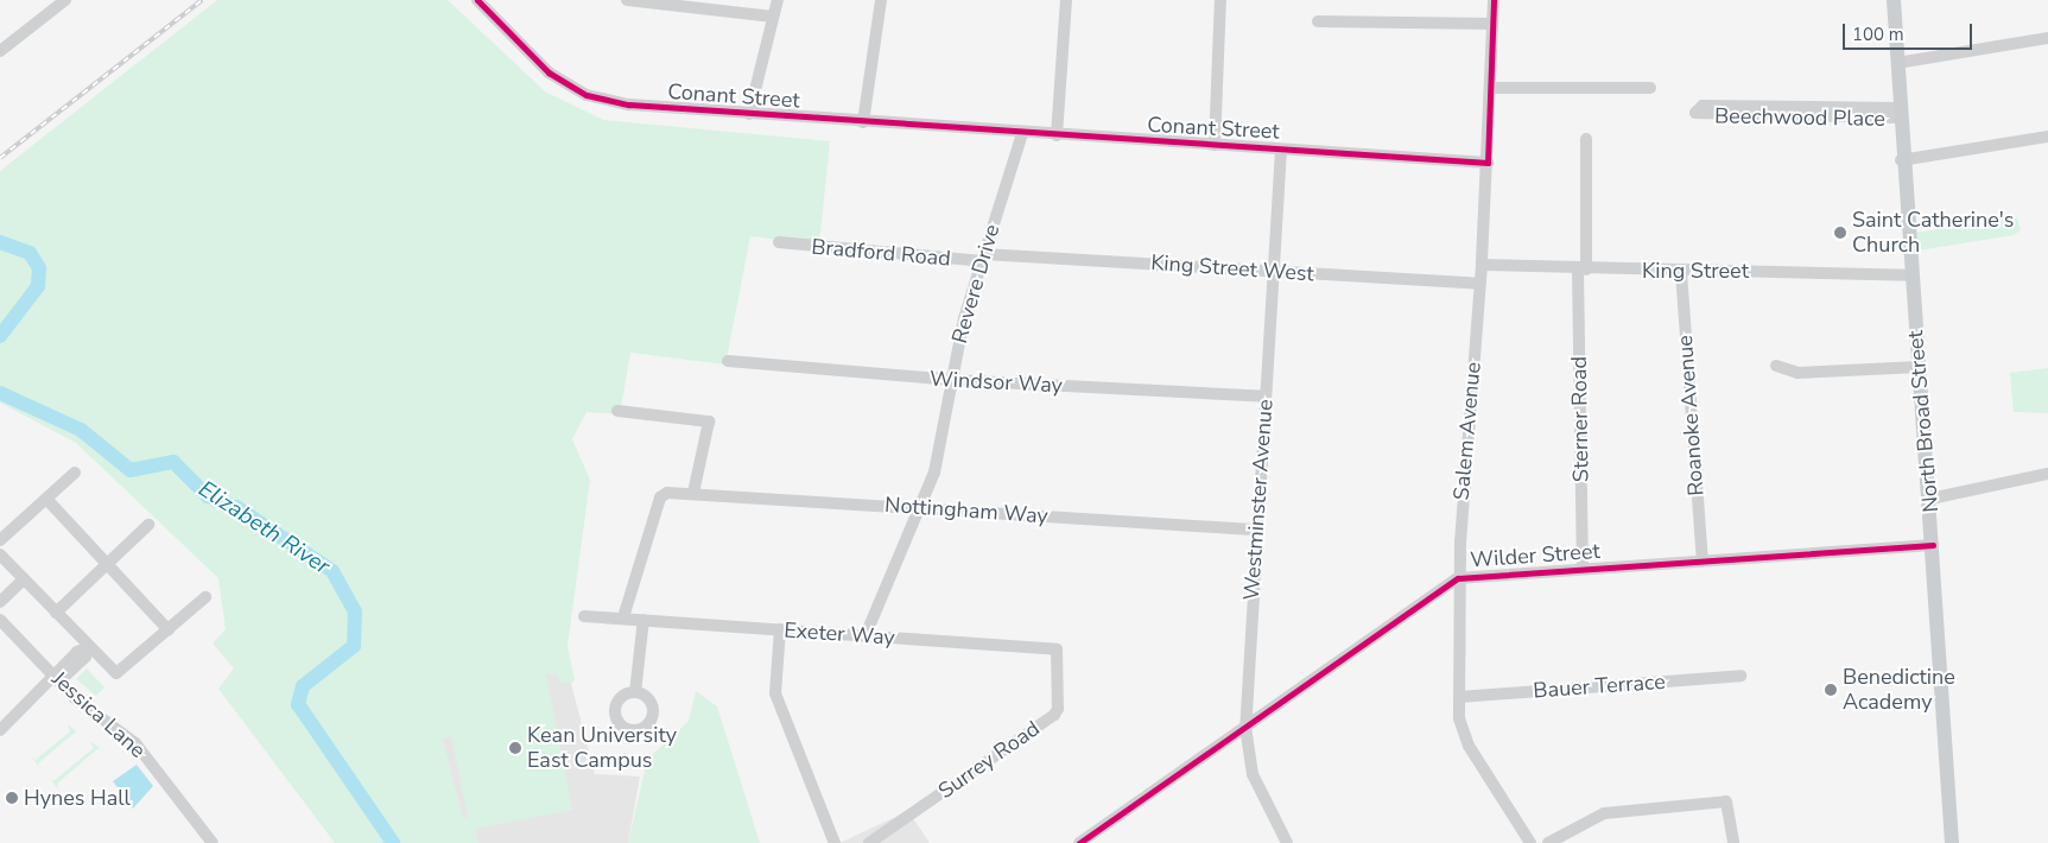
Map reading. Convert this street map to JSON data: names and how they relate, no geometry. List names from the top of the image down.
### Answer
{
  "streets": {
    "main road": ["North Broad Street"],
    "street": [
      "Conant Street",
      "Beechwood Place",
      "Bradford Road",
      "King Street West",
      "King Street",
      "Revere Drive",
      "Windsor Way",
      "Roanoke Avenue",
      "Sterner Road",
      "Salem Avenue",
      "Westminster Avenue",
      "Nottingham Way",
      "Wilder Street",
      "Exeter Way",
      "Bauer Terrace",
      "Jessica Lane",
      "Surrey Road"
    ]
  },
  "crossings": [
    ["Conant Street", "Revere Drive"],
    ["Conant Street", "Salem Avenue"],
    ["Conant Street", "Westminster Avenue"],
    ["Beechwood Place", "North Broad Street"],
    ["Bradford Road", "King Street West"],
    ["Bradford Road", "Revere Drive"],
    ["King Street West", "Revere Drive"],
    ["King Street West", "Salem Avenue"],
    ["King Street West", "Westminster Avenue"],
    ["King Street", "Roanoke Avenue"],
    ["King Street", "Sterner Road"],
    ["King Street", "North Broad Street"],
    ["King Street", "Salem Avenue"],
    ["Revere Drive", "Windsor Way"],
    ["Revere Drive", "Nottingham Way"],
    ["Revere Drive", "Exeter Way"],
    ["Windsor Way", "Westminster Avenue"],
    ["Roanoke Avenue", "Wilder Street"],
    ["Sterner Road", "Wilder Street"],
    ["North Broad Street", "Wilder Street"],
    ["Salem Avenue", "Wilder Street"],
    ["Salem Avenue", "Bauer Terrace"],
    ["Westminster Avenue", "Nottingham Way"],
    ["Westminster Avenue", "Wilder Street"],
    ["Nottingham Way", "Exeter Way"],
    ["Exeter Way", "Surrey Road"]
  ],
  "water": ["Elizabeth River"],
  "places": [
    "Saint Catherine's Church",
    "Benedictine Academy",
    "Kean University East Campus",
    "Hynes Hall"
  ],
  "scale_bar": "100 m"
}
